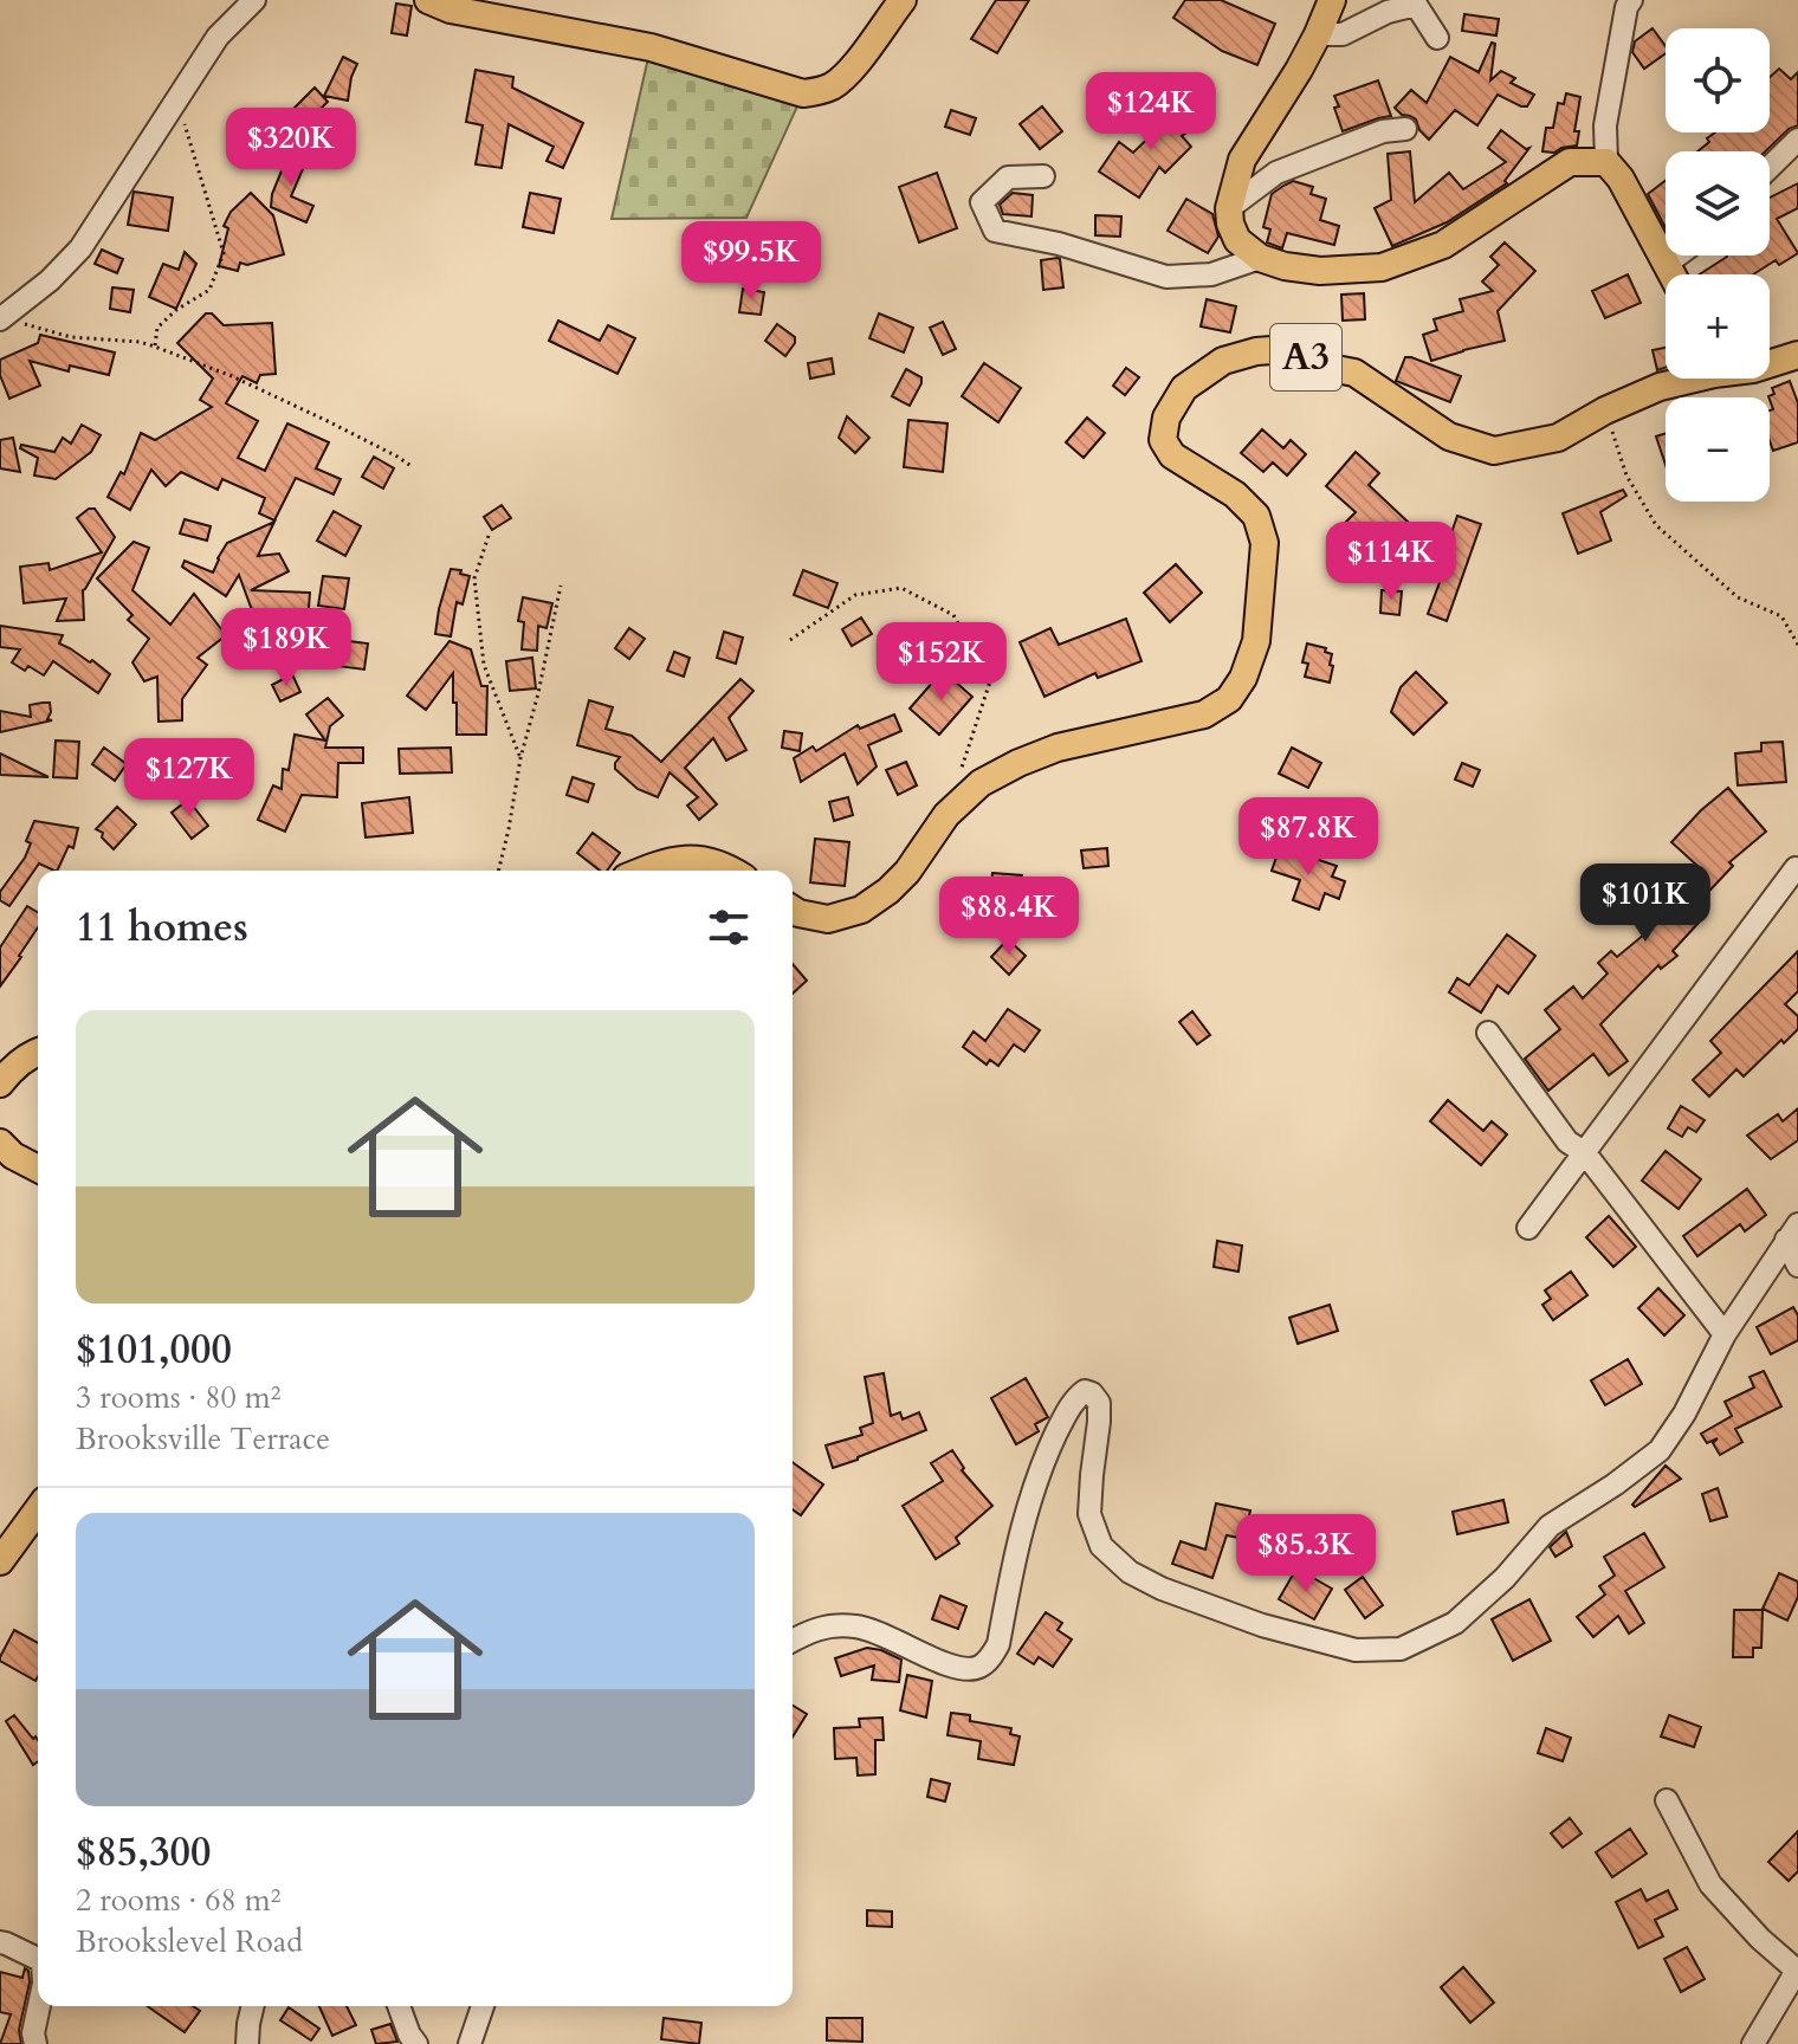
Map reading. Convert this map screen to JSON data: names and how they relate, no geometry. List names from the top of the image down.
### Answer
{
  "streets": {
    "main road": ["A3"]
  },
  "page": {
    "map_buttons": ["+", "−"],
    "price": [
      "$124K",
      "$320K",
      "$99.5K",
      "$114K",
      "$189K",
      "$152K",
      "$127K",
      "$87.8K",
      "$101K",
      "$88.4K",
      "$85.3K"
    ],
    "heading": "11 homes",
    "list": [
      {
        "name": "$101,000",
        "note": "3 rooms · 80 m² · Brooksville Terrace"
      },
      {
        "name": "$85,300",
        "note": "2 rooms · 68 m² · Brookslevel Road"
      }
    ]
  }
}
